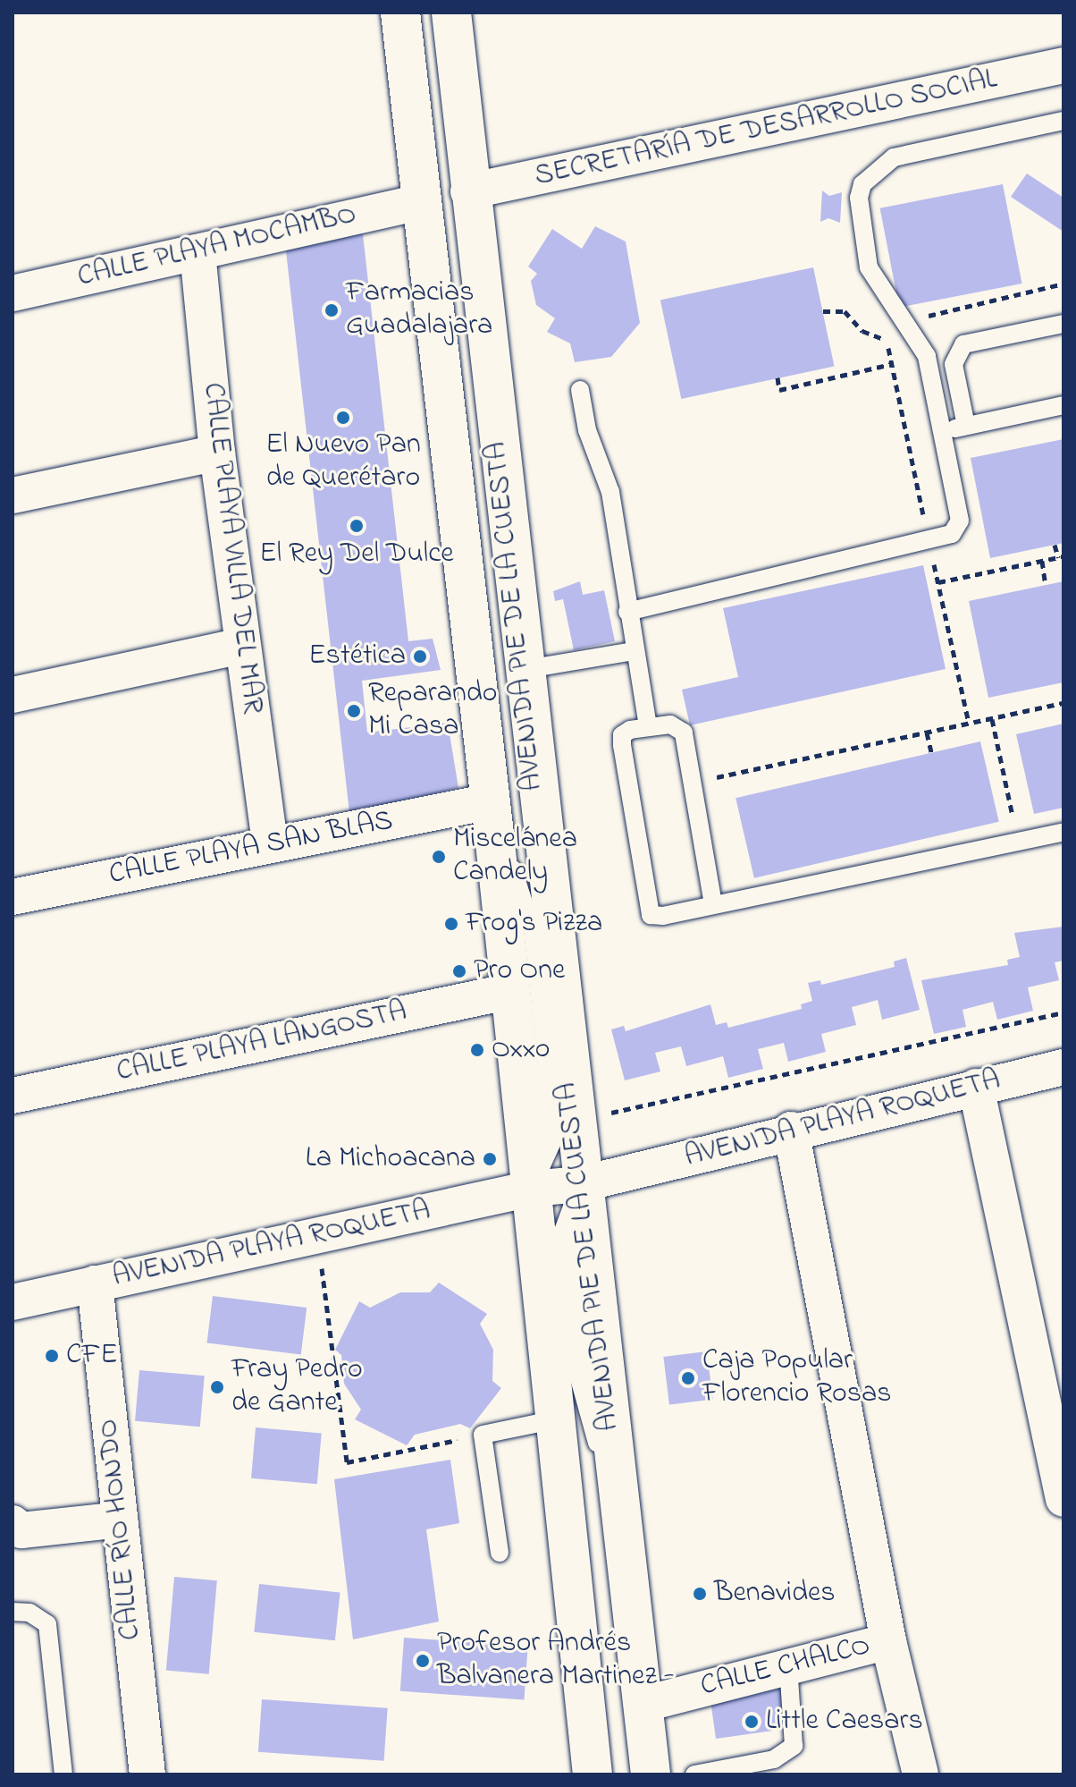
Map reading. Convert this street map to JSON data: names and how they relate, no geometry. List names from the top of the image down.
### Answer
{
  "streets": {
    "main road": ["AVENIDA PIE DE LA CUESTA"],
    "street": [
      "SECRETARÍA DE DESARROLLO SOCIAL",
      "CALLE PLAYA MOCAMBO",
      "CALLE PLAYA VILLA DEL MAR",
      "CALLE PLAYA SAN BLAS",
      "CALLE PLAYA LANGOSTA",
      "AVENIDA PLAYA ROQUETA",
      "CALLE RÍO HONDO",
      "CALLE CHALCO"
    ]
  },
  "crossings": [
    ["SECRETARÍA DE DESARROLLO SOCIAL", "AVENIDA PIE DE LA CUESTA"],
    ["CALLE PLAYA MOCAMBO", "CALLE PLAYA VILLA DEL MAR"],
    ["CALLE PLAYA MOCAMBO", "AVENIDA PIE DE LA CUESTA"],
    ["CALLE PLAYA VILLA DEL MAR", "CALLE PLAYA SAN BLAS"],
    ["AVENIDA PIE DE LA CUESTA", "CALLE PLAYA SAN BLAS"],
    ["AVENIDA PIE DE LA CUESTA", "CALLE PLAYA LANGOSTA"],
    ["AVENIDA PIE DE LA CUESTA", "AVENIDA PLAYA ROQUETA"],
    ["AVENIDA PIE DE LA CUESTA", "CALLE CHALCO"],
    ["AVENIDA PLAYA ROQUETA", "CALLE RÍO HONDO"]
  ],
  "places": [
    "Farmacias Guadalajara",
    "El Nuevo Pan de Querétaro",
    "El Rey Del Dulce",
    "Estética",
    "Reparando Mi Casa",
    "Miscelánea Candely",
    "Frog's Pizza",
    "Pro One",
    "Oxxo",
    "La Michoacana",
    "CFE",
    "Caja Popular Florencio Rosas",
    "Fray Pedro de Gante",
    "Benavides",
    "Profesor Andrés Balvanera Martinez -",
    "Little Caesars"
  ]
}
